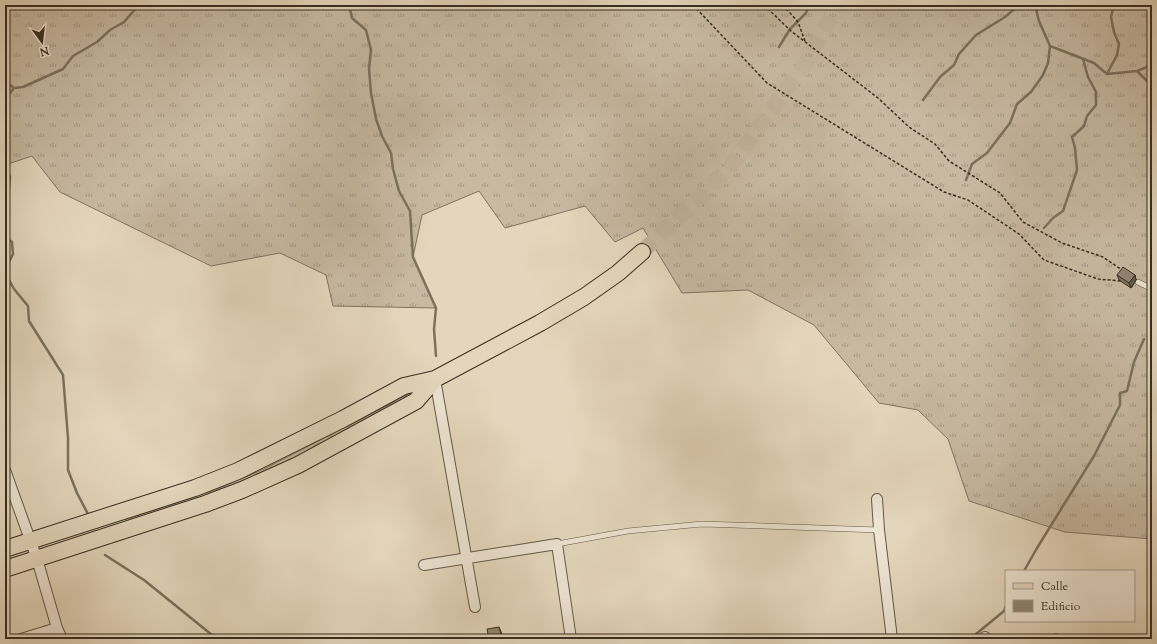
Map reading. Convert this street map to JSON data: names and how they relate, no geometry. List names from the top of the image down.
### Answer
{
  "legend": ["Calle", "Edificio"],
  "north": "bottom"
}
